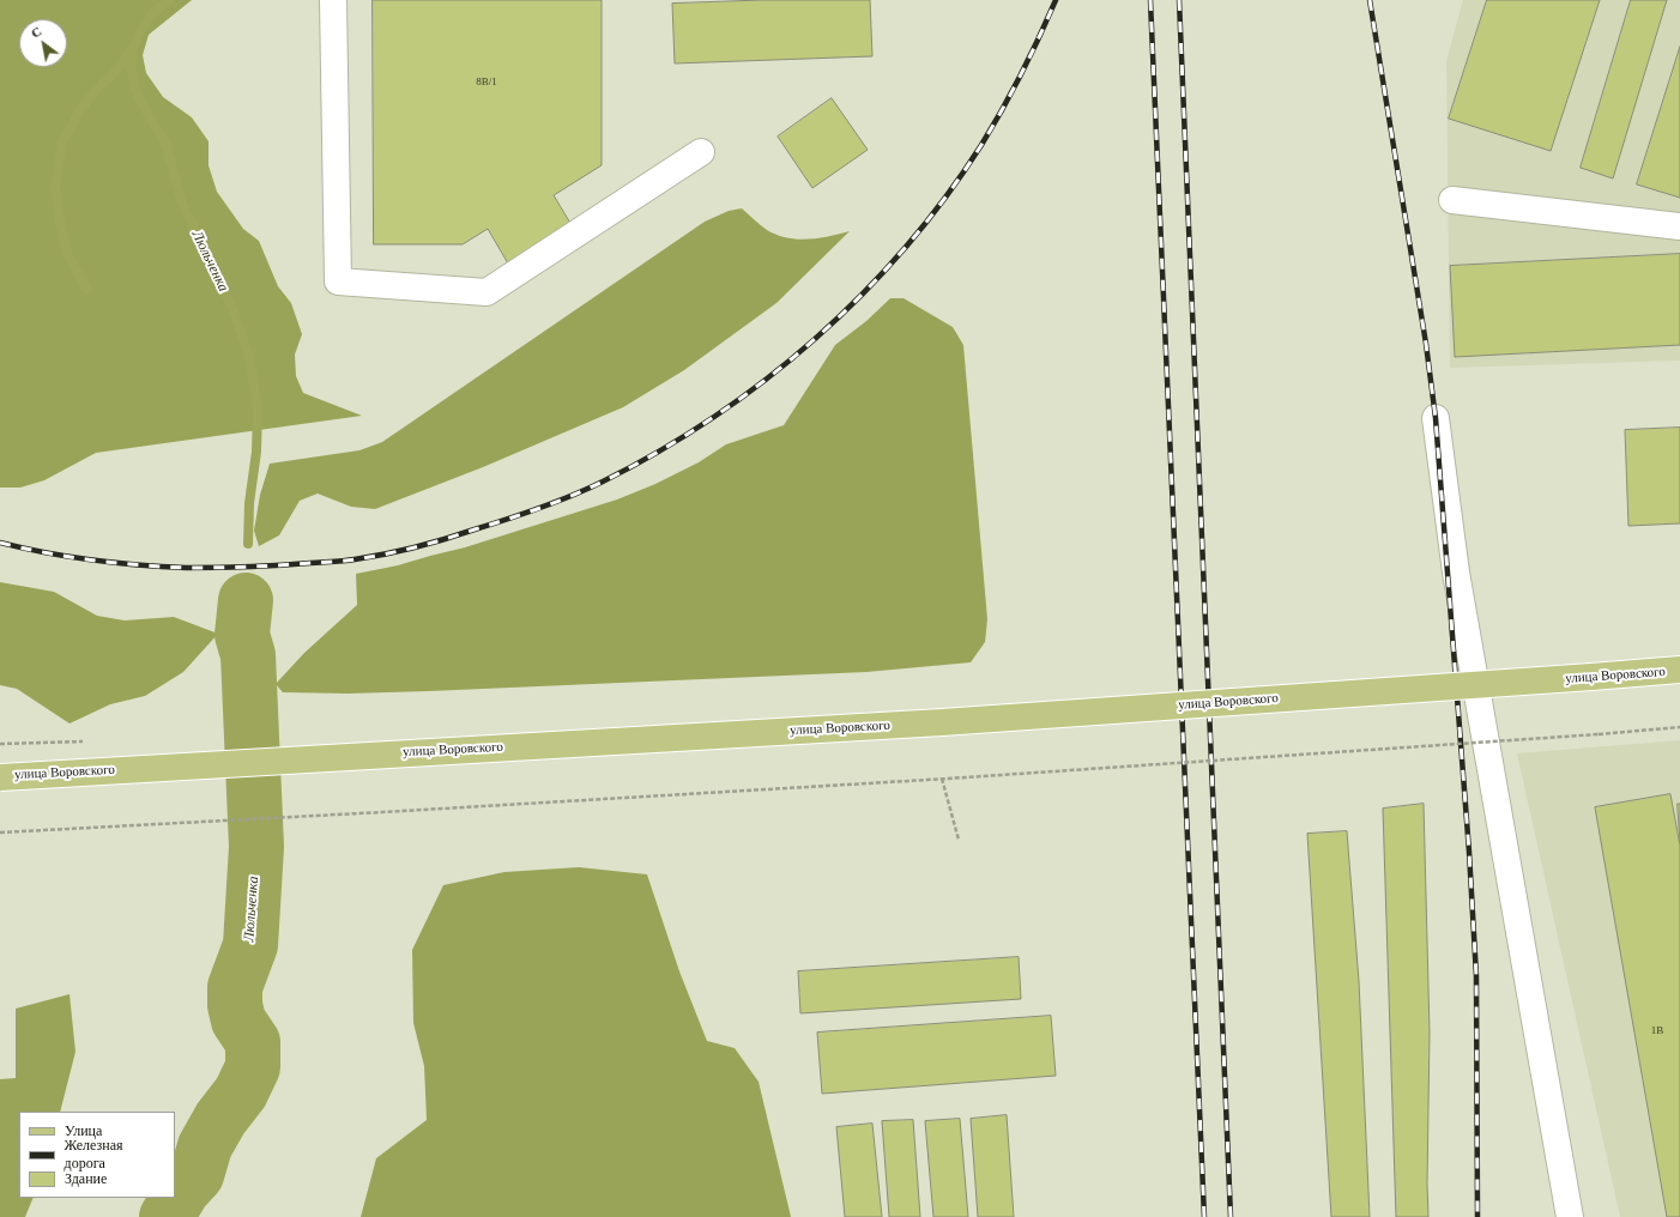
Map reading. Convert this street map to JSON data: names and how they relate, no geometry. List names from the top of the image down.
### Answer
{
  "streets": {
    "main road": ["улица Воровского"]
  },
  "water": ["Люльченка"],
  "house_numbers": ["8В/1", "1В"],
  "legend": ["Улица", "Железная дорога", "Здание"],
  "north": "top left"
}
